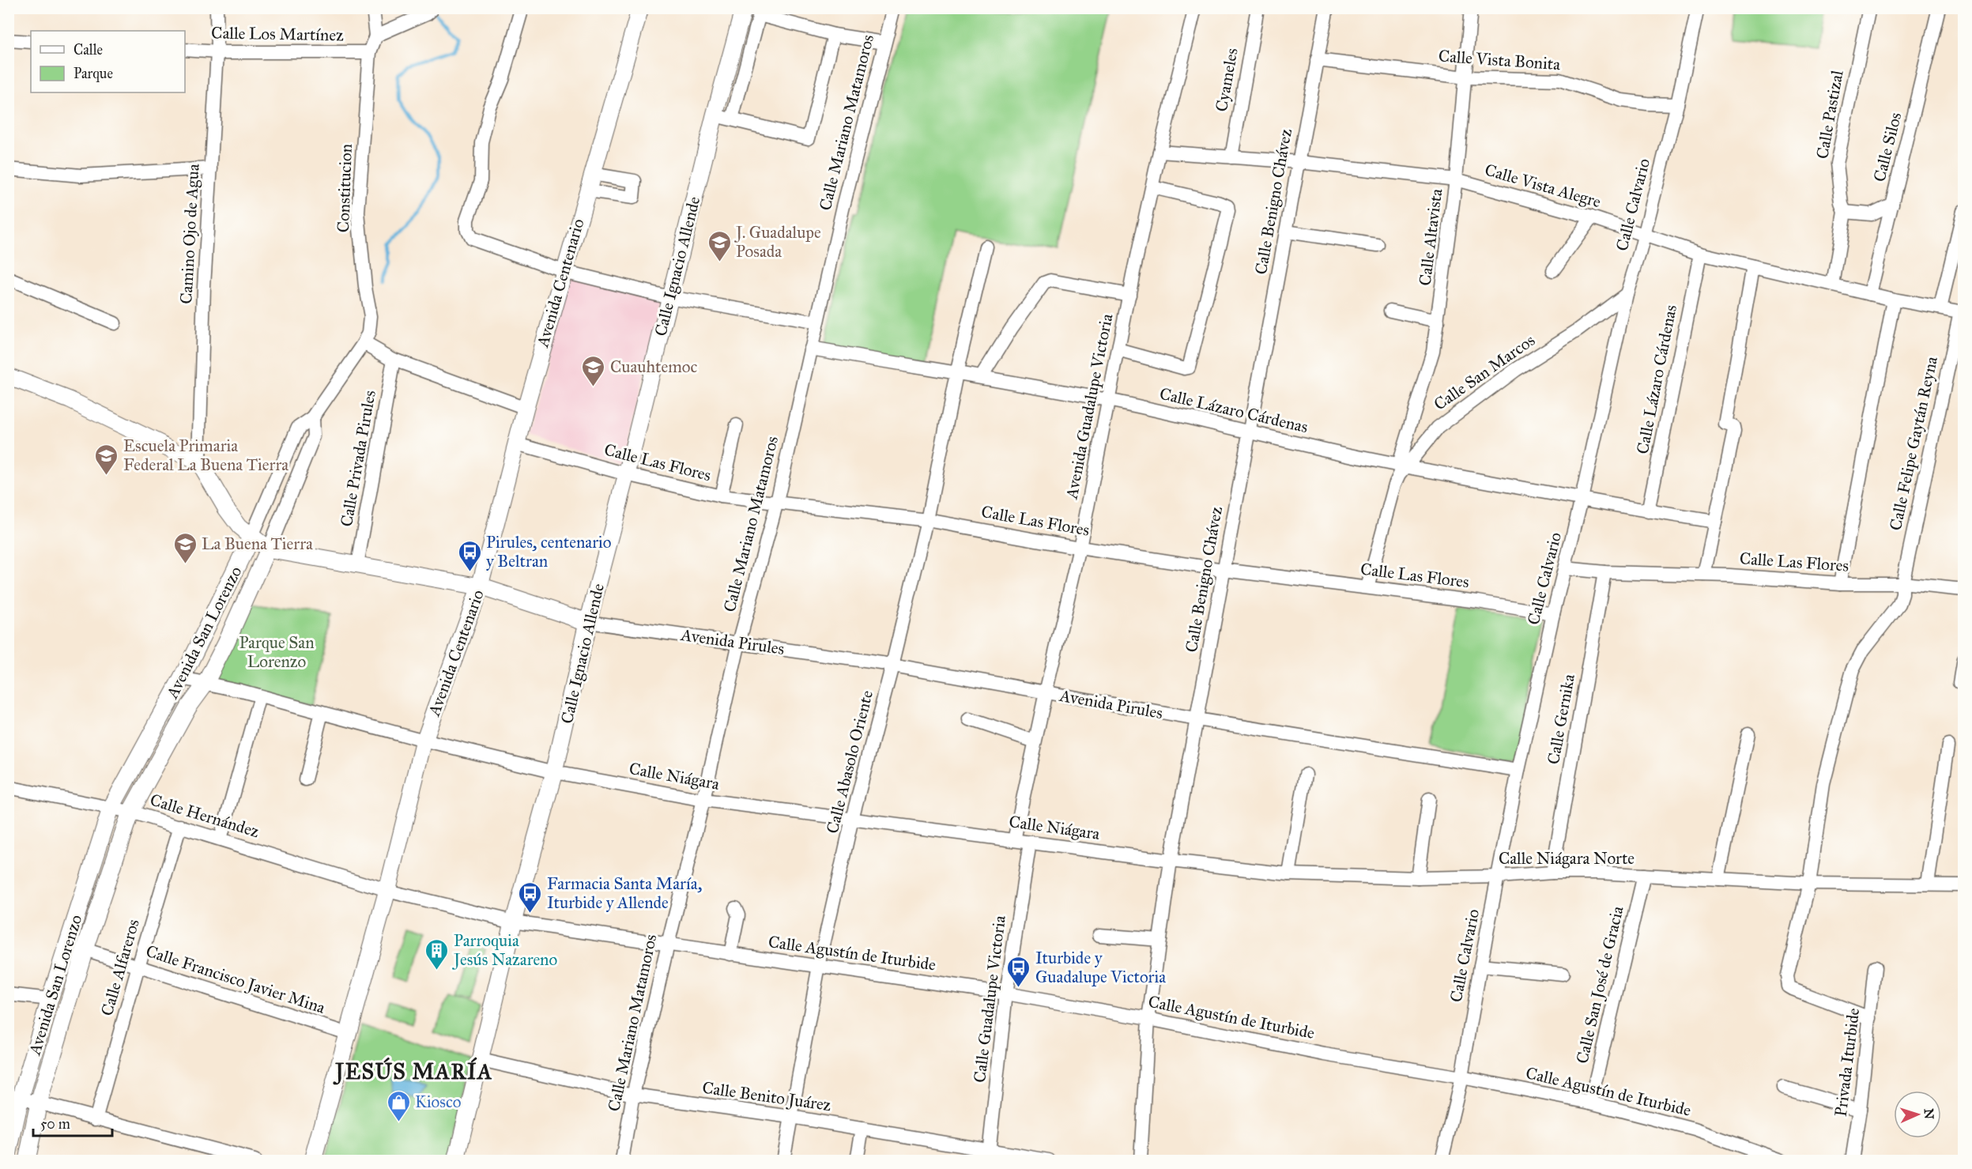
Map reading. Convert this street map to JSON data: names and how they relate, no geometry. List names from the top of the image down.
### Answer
{
  "streets": {
    "street": [
      "Calle Los Martínez",
      "Calle Vista Bonita",
      "Cyameles",
      "Calle Pastizal",
      "Calle Mariano Matamoros",
      "Calle Silos",
      "Calle Vista Alegre",
      "Constitucion",
      "Calle Benigno Chávez",
      "Calle Calvario",
      "Camino Ojo de Agua",
      "Calle Altavista",
      "Calle Ignacio Allende",
      "Avenida Centenario",
      "Calle San Marcos",
      "Calle Lázaro Cárdenas",
      "Avenida Guadalupe Victoria",
      "Calle Felipe Gaytán Reyna",
      "Calle Privada Pirules",
      "Calle Las Flores",
      "Avenida San Lorenzo",
      "Avenida Pirules",
      "Calle Gernika",
      "Calle Abasolo Oriente",
      "Calle Niágara",
      "Calle Hernández",
      "Calle Niágara Norte",
      "Calle Agustín de Iturbide",
      "Calle Alfareros",
      "Calle Francisco Javier Mina",
      "Calle San José de Gracia",
      "Calle Guadalupe Victoria",
      "Privada Iturbide",
      "Calle Benito Juárez"
    ]
  },
  "crossings": [
    ["Calle Los Martínez", "Constitucion"],
    ["Calle Los Martínez", "Camino Ojo de Agua"],
    ["Calle Vista Bonita", "Calle Benigno Chávez"],
    ["Calle Vista Bonita", "Calle Calvario"],
    ["Calle Vista Bonita", "Calle Altavista"],
    ["Cyameles", "Calle Vista Alegre"],
    ["Calle Pastizal", "Calle Vista Alegre"],
    ["Calle Mariano Matamoros", "Calle Lázaro Cárdenas"],
    ["Calle Mariano Matamoros", "Calle Las Flores"],
    ["Calle Mariano Matamoros", "Avenida Pirules"],
    ["Calle Mariano Matamoros", "Calle Niágara"],
    ["Calle Mariano Matamoros", "Calle Agustín de Iturbide"],
    ["Calle Mariano Matamoros", "Calle Benito Juárez"],
    ["Calle Silos", "Calle Vista Alegre"],
    ["Calle Vista Alegre", "Calle Benigno Chávez"],
    ["Calle Vista Alegre", "Calle Calvario"],
    ["Calle Vista Alegre", "Calle Altavista"],
    ["Calle Vista Alegre", "Calle Lázaro Cárdenas"],
    ["Calle Vista Alegre", "Avenida Guadalupe Victoria"],
    ["Calle Vista Alegre", "Calle Felipe Gaytán Reyna"],
    ["Constitucion", "Avenida San Lorenzo"],
    ["Calle Benigno Chávez", "Calle Lázaro Cárdenas"],
    ["Calle Benigno Chávez", "Calle Las Flores"],
    ["Calle Benigno Chávez", "Avenida Pirules"],
    ["Calle Benigno Chávez", "Calle Niágara"],
    ["Calle Benigno Chávez", "Calle Niágara Norte"],
    ["Calle Benigno Chávez", "Calle Agustín de Iturbide"],
    ["Calle Calvario", "Calle San Marcos"],
    ["Calle Calvario", "Calle Lázaro Cárdenas"],
    ["Calle Calvario", "Calle Las Flores"],
    ["Calle Calvario", "Avenida Pirules"],
    ["Calle Calvario", "Calle Niágara Norte"],
    ["Calle Calvario", "Calle Agustín de Iturbide"],
    ["Camino Ojo de Agua", "Avenida Pirules"],
    ["Calle Altavista", "Calle San Marcos"],
    ["Calle Altavista", "Calle Lázaro Cárdenas"],
    ["Calle Ignacio Allende", "Calle Las Flores"],
    ["Calle Ignacio Allende", "Avenida Pirules"],
    ["Calle Ignacio Allende", "Calle Niágara"],
    ["Calle Ignacio Allende", "Calle Agustín de Iturbide"],
    ["Calle Ignacio Allende", "Calle Benito Juárez"],
    ["Avenida Centenario", "Calle Las Flores"],
    ["Avenida Centenario", "Avenida Pirules"],
    ["Avenida Centenario", "Calle Niágara"],
    ["Avenida Centenario", "Calle Hernández"],
    ["Avenida Centenario", "Calle Agustín de Iturbide"],
    ["Avenida Centenario", "Calle Francisco Javier Mina"],
    ["Calle San Marcos", "Calle Lázaro Cárdenas"],
    ["Calle San Marcos", "Calle Las Flores"],
    ["Calle Lázaro Cárdenas", "Avenida Guadalupe Victoria"],
    ["Calle Lázaro Cárdenas", "Calle Abasolo Oriente"],
    ["Avenida Guadalupe Victoria", "Calle Las Flores"],
    ["Avenida Guadalupe Victoria", "Avenida Pirules"],
    ["Avenida Guadalupe Victoria", "Calle Niágara"],
    ["Calle Felipe Gaytán Reyna", "Calle Las Flores"],
    ["Calle Felipe Gaytán Reyna", "Calle Niágara Norte"],
    ["Calle Felipe Gaytán Reyna", "Privada Iturbide"],
    ["Calle Privada Pirules", "Avenida Pirules"],
    ["Calle Las Flores", "Calle Gernika"],
    ["Calle Las Flores", "Calle Abasolo Oriente"],
    ["Avenida San Lorenzo", "Avenida Pirules"],
    ["Avenida San Lorenzo", "Calle Niágara"],
    ["Avenida San Lorenzo", "Calle Hernández"],
    ["Avenida San Lorenzo", "Calle Francisco Javier Mina"],
    ["Avenida Pirules", "Calle Abasolo Oriente"],
    ["Calle Gernika", "Calle Niágara Norte"],
    ["Calle Abasolo Oriente", "Calle Niágara"],
    ["Calle Abasolo Oriente", "Calle Agustín de Iturbide"],
    ["Calle Abasolo Oriente", "Calle Benito Juárez"],
    ["Calle Niágara", "Calle Niágara Norte"],
    ["Calle Niágara", "Calle Guadalupe Victoria"],
    ["Calle Hernández", "Calle Agustín de Iturbide"],
    ["Calle Hernández", "Calle Alfareros"],
    ["Calle Niágara Norte", "Calle San José de Gracia"],
    ["Calle Agustín de Iturbide", "Calle San José de Gracia"],
    ["Calle Agustín de Iturbide", "Calle Guadalupe Victoria"],
    ["Calle Alfareros", "Calle Francisco Javier Mina"],
    ["Calle Guadalupe Victoria", "Calle Benito Juárez"]
  ],
  "districts": ["JESÚS MARÍA"],
  "parks": ["Parque San Lorenzo"],
  "places": {
    "school or university": [
      "J. Guadalupe Posada",
      "Cuauhtemoc",
      "Escuela Primaria Federal La Buena Tierra",
      "La Buena Tierra"
    ],
    "bus stop": ["Pirules, centenario y Beltran", "Farmacia Santa María, Iturbide y Allende", "Iturbide y Guadalupe Victoria"],
    "building": ["Parroquia Jesús Nazareno"],
    "shop": ["Kiosco"]
  },
  "legend": ["Calle", "Parque"],
  "scale_bar": "50 m",
  "north": "right"
}
